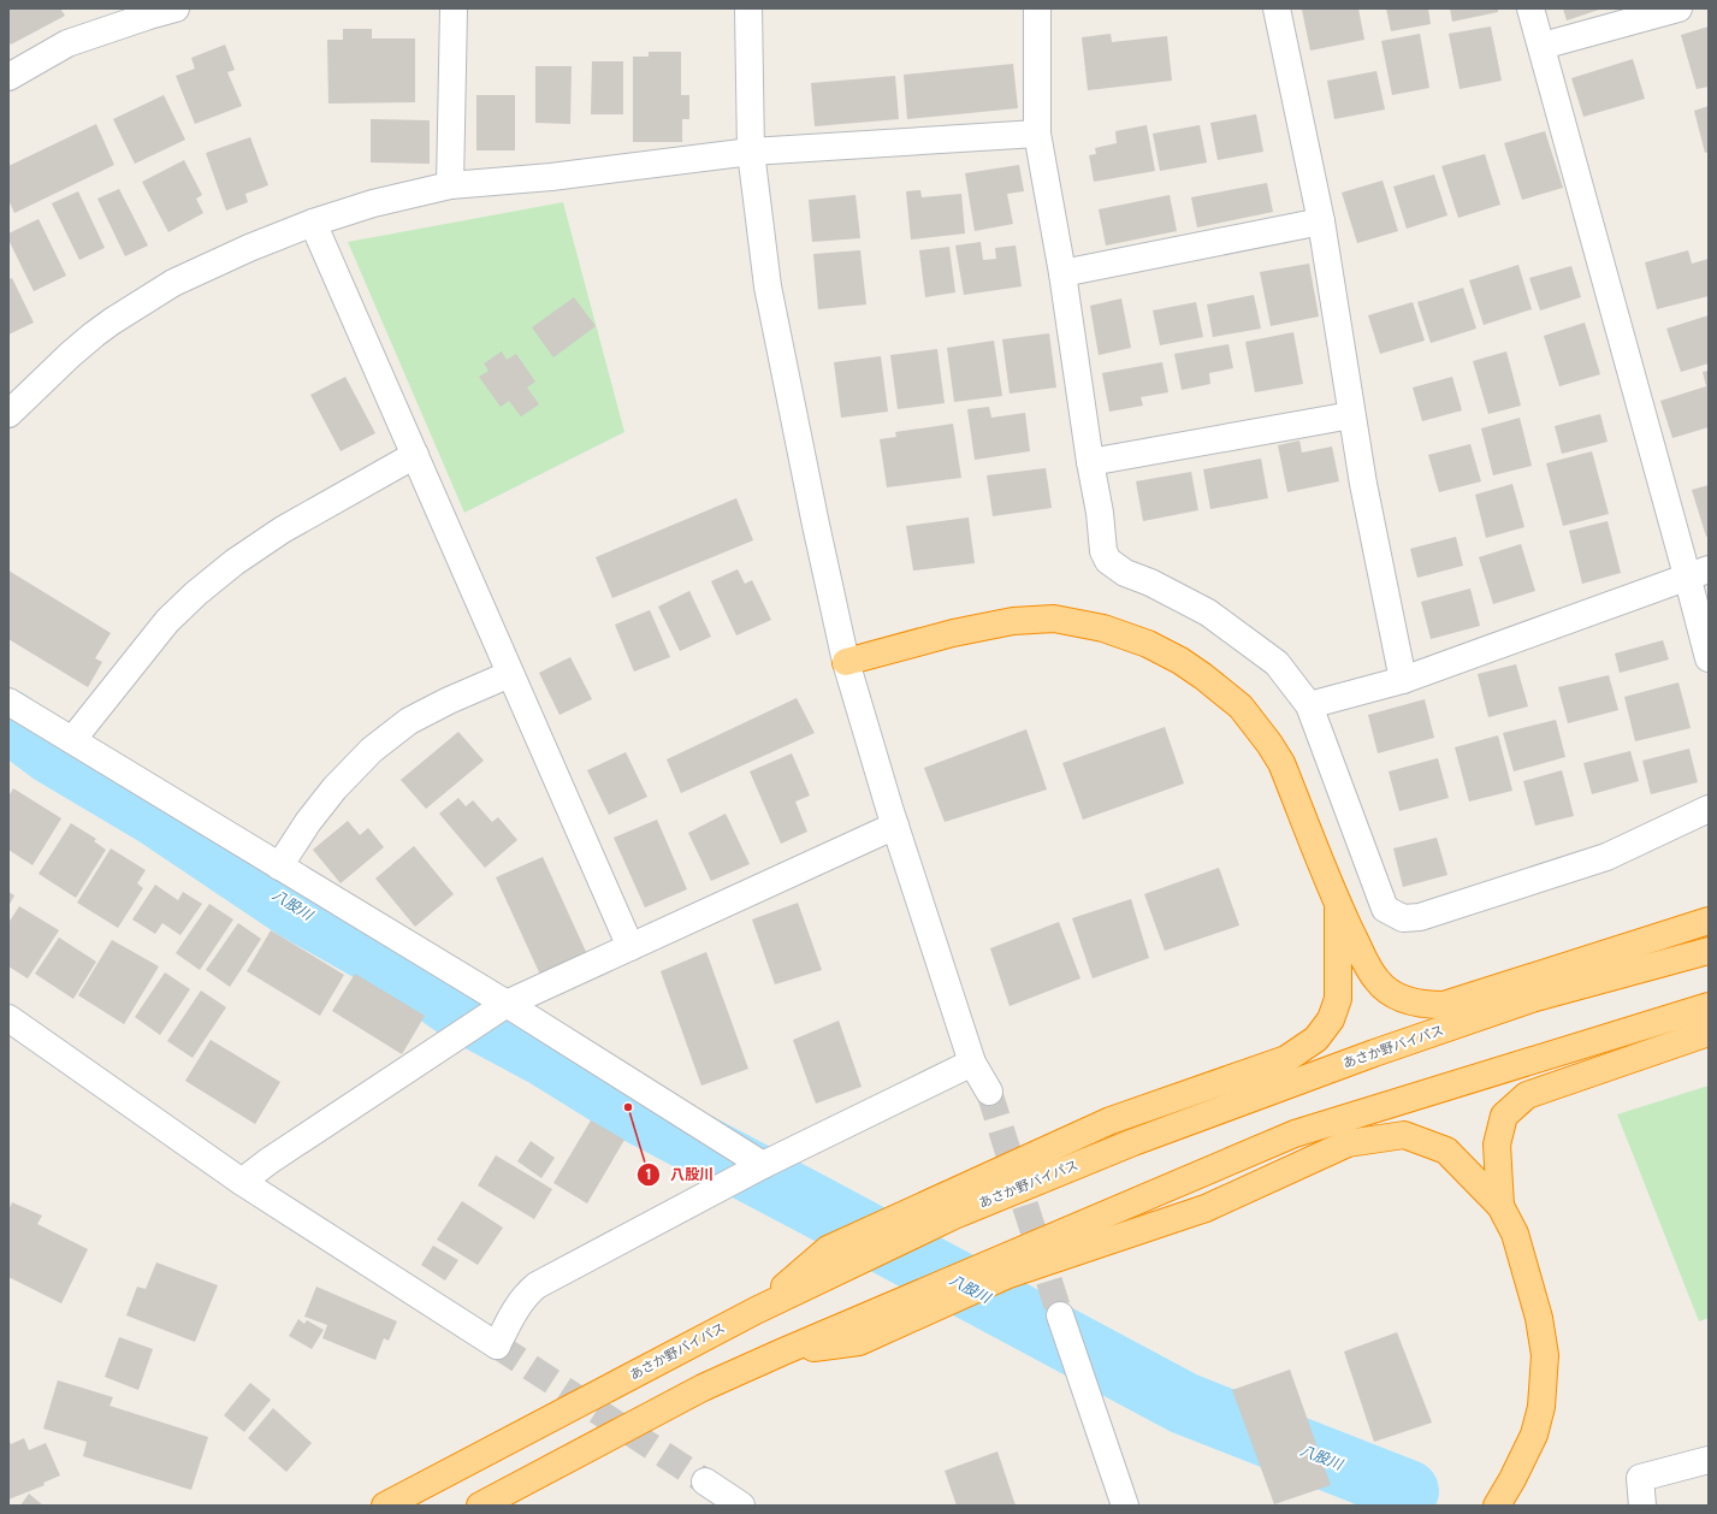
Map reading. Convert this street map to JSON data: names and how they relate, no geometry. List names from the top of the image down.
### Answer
{
  "streets": {
    "highway": ["あさか野バイパス"]
  },
  "water": ["八股川"],
  "places": ["八股川"]
}
